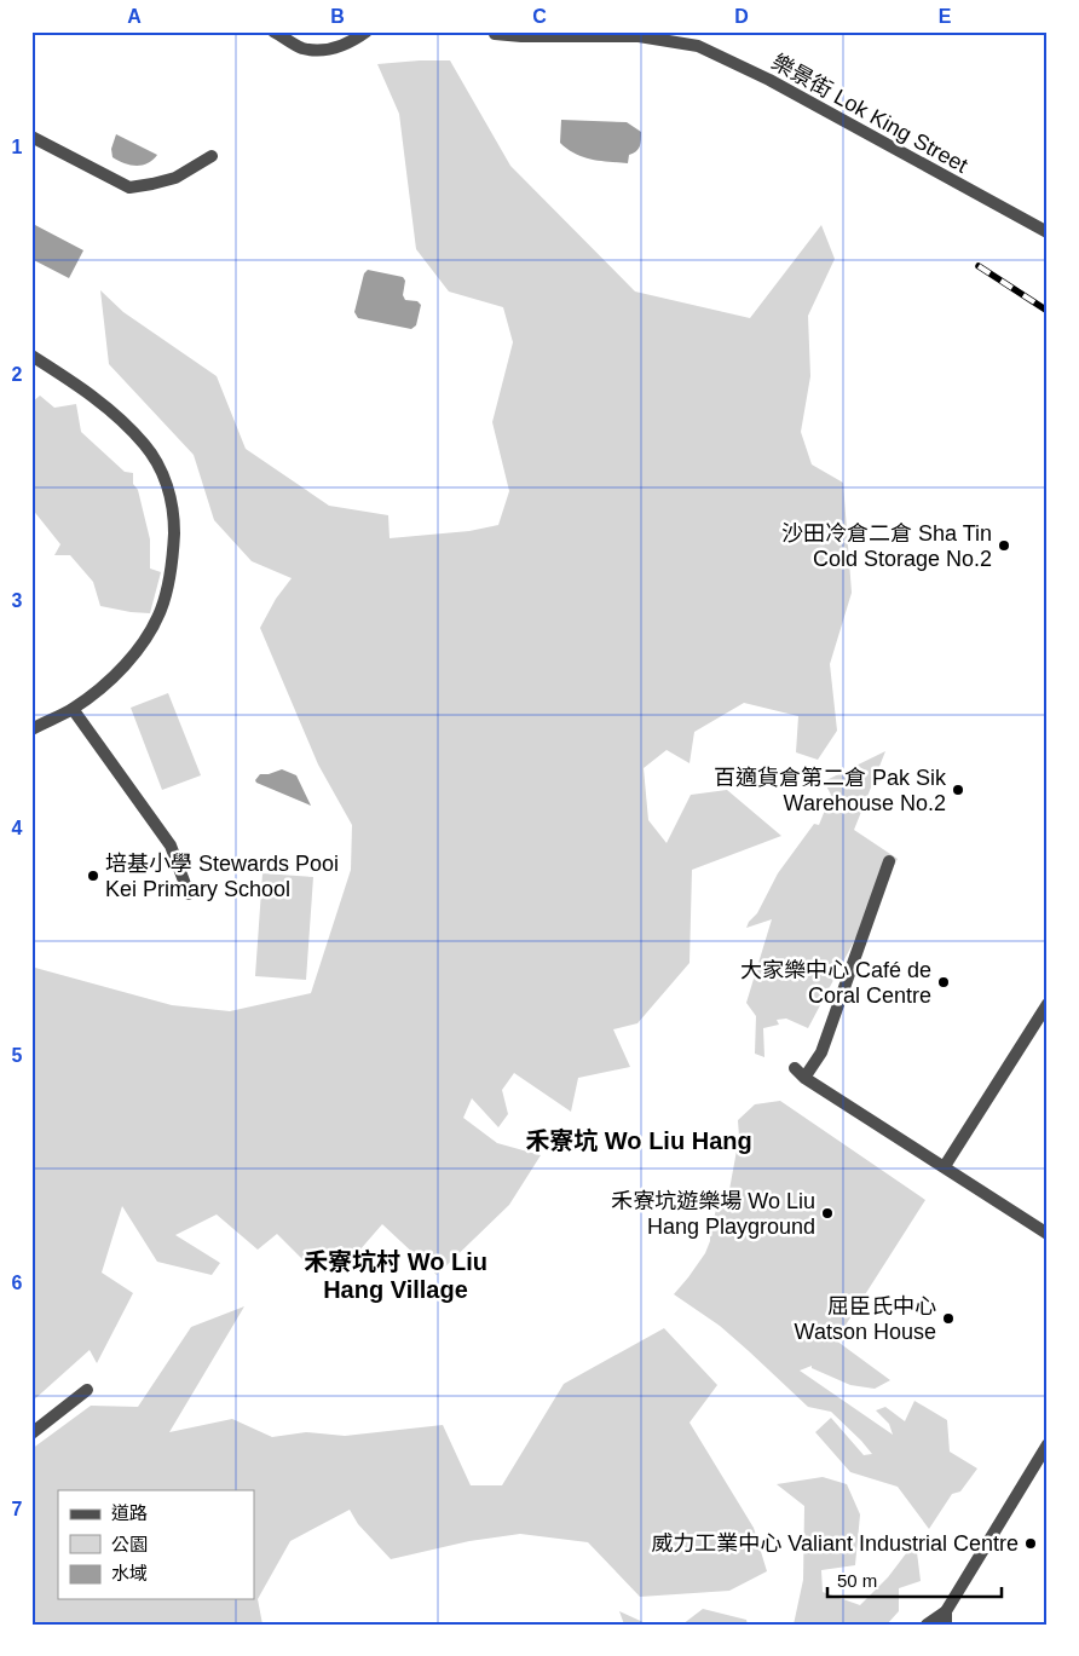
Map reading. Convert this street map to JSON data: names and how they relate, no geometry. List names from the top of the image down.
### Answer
{
  "streets": {
    "street": ["樂景街 Lok King Street"]
  },
  "districts": ["禾寮坑 Wo Liu Hang", "禾寮坑村 Wo Liu Hang Village"],
  "places": [
    "沙田冷倉二倉 Sha Tin Cold Storage No.2",
    "百適貨倉第二倉 Pak Sik Warehouse No.2",
    "培基小學 Stewards Pooi Kei Primary School",
    "大家樂中心 Café de Coral Centre",
    "禾寮坑遊樂場 Wo Liu Hang Playground",
    "屈臣氏中心 Watson House",
    "威力工業中心 Valiant Industrial Centre"
  ],
  "legend": ["道路", "公園", "水域"],
  "scale_bar": "50 m",
  "grid": {
    "columns": [
      "A",
      "B",
      "C",
      "D",
      "E"
    ],
    "rows": [
      "1",
      "2",
      "3",
      "4",
      "5",
      "6",
      "7"
    ]
  }
}
